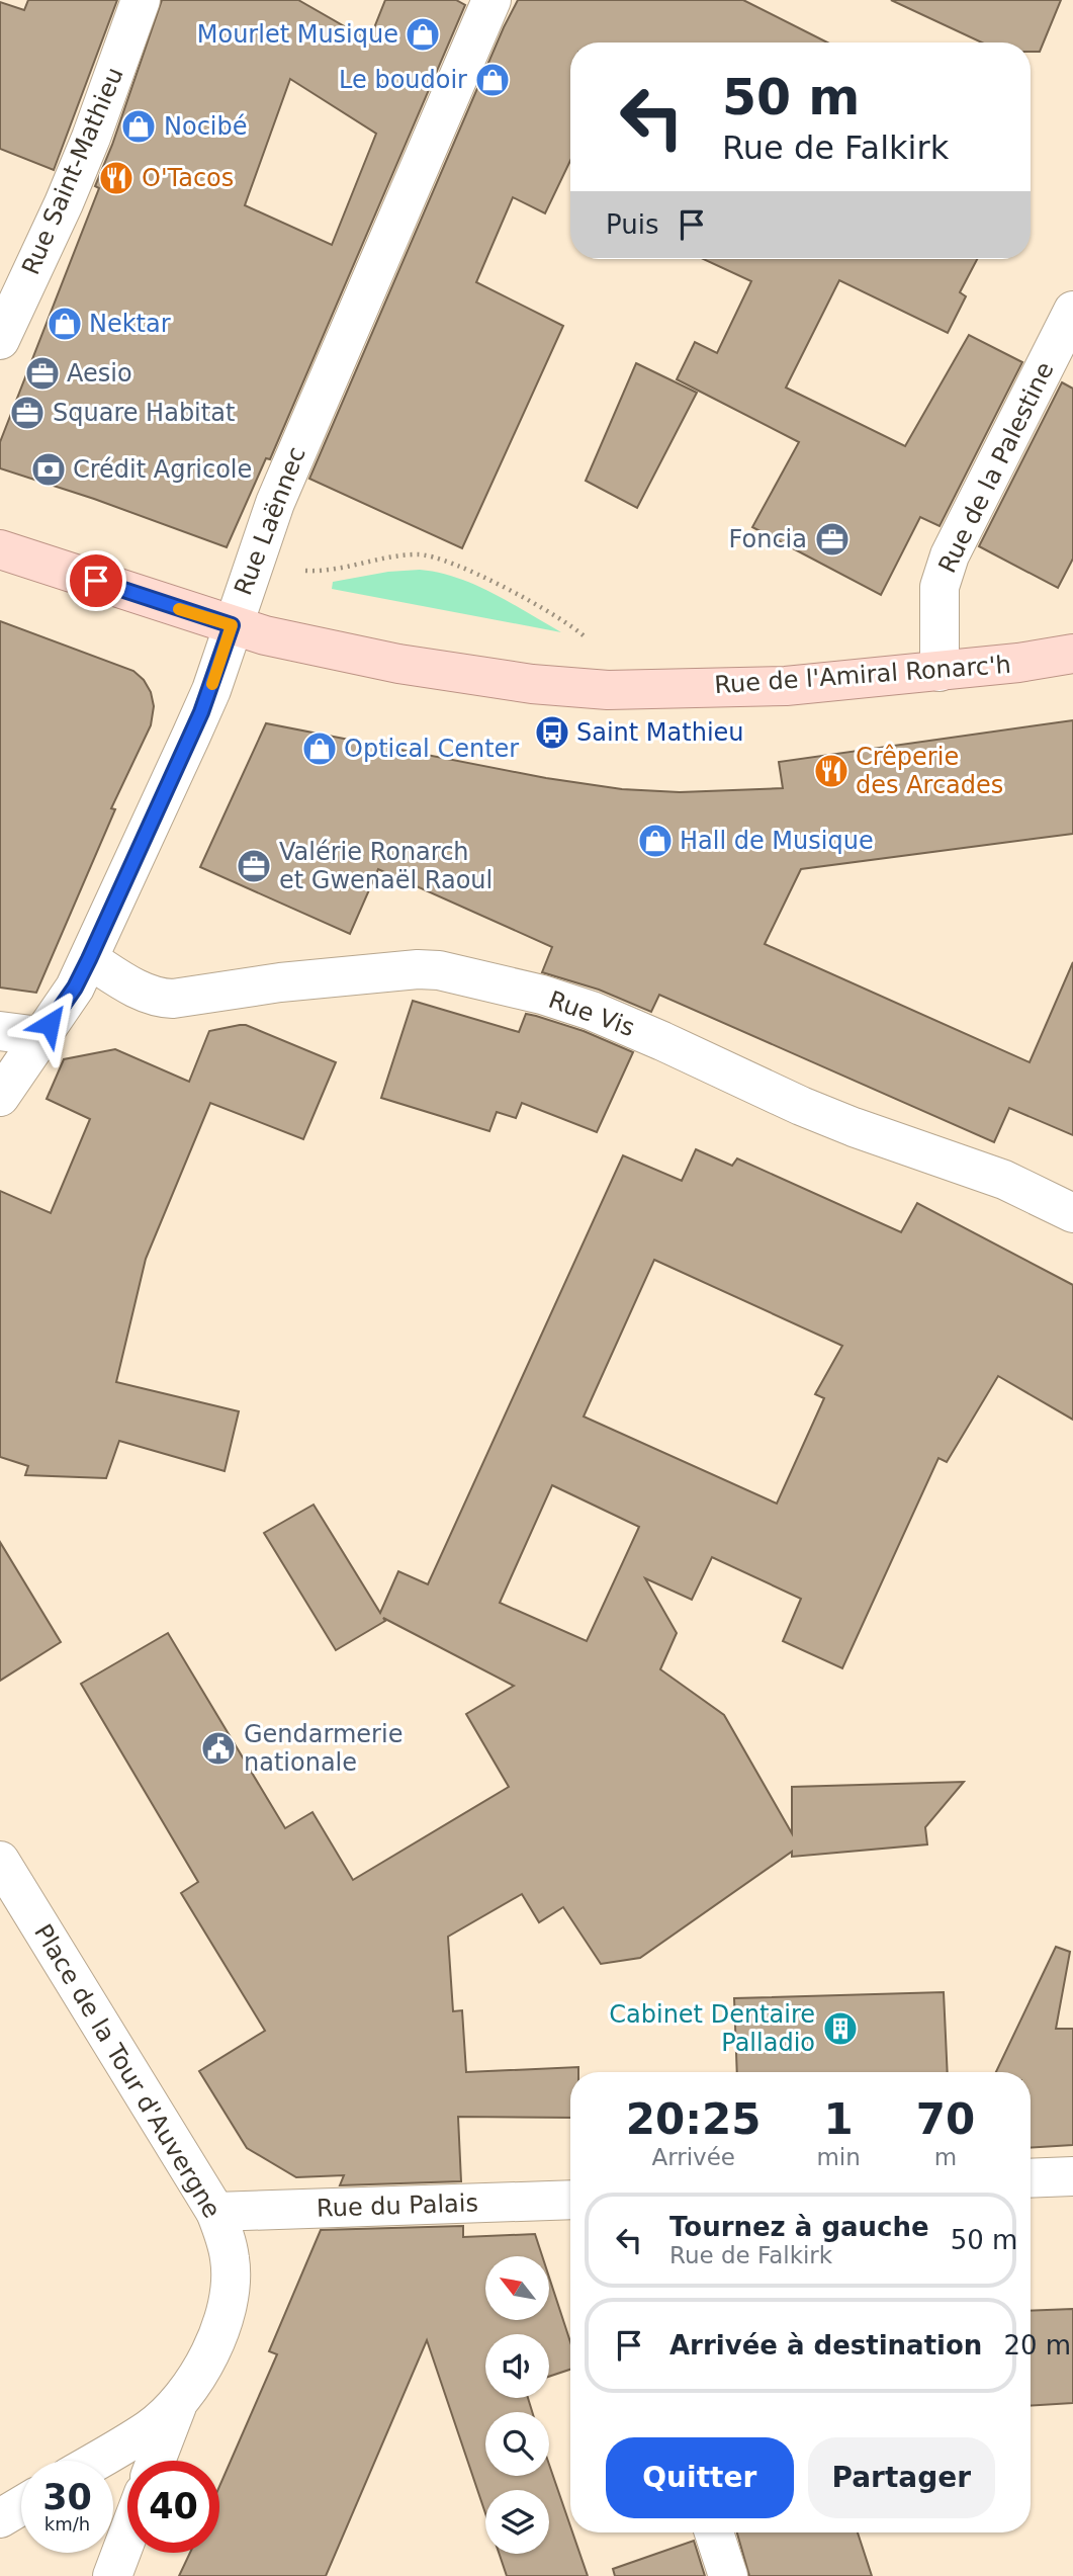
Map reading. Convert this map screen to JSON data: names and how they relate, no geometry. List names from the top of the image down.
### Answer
{
  "streets": {
    "main road": ["Rue de l'Amiral Ronarc'h"],
    "street": [
      "Rue Saint-Mathieu",
      "Rue de la Palestine",
      "Rue Laënnec",
      "Rue Vis",
      "Place de la Tour d'Auvergne",
      "Rue du Palais"
    ]
  },
  "crossings": [
    ["Rue de la Palestine", "Rue de l'Amiral Ronarc'h"],
    ["Rue Laënnec", "Rue de l'Amiral Ronarc'h"],
    ["Rue Laënnec", "Rue Vis"],
    ["Place de la Tour d'Auvergne", "Rue du Palais"]
  ],
  "places": {
    "shop": [
      "Mourlet Musique",
      "Le boudoir",
      "Nocibé",
      "Nektar",
      "Optical Center",
      "Hall de Musique"
    ],
    "restaurant": ["O'Tacos", "Crêperie des Arcades"],
    "office": [
      "Aesio",
      "Square Habitat",
      "Foncia",
      "Valérie Ronarch et Gwenaël Raoul"
    ],
    "bank": ["Crédit Agricole"],
    "bus stop": ["Saint Mathieu"],
    "public building": ["Gendarmerie nationale"],
    "building": ["Cabinet Dentaire Palladio"]
  },
  "north": "top left",
  "page": {
    "turn": ["50 m", "Rue de Falkirk"],
    "then": "Puis",
    "eta": [
      "20:25",
      "Arrivée",
      "1",
      "min",
      "70",
      "m"
    ],
    "list": [
      {
        "name": "Tournez à gauche",
        "note": "Rue de Falkirk",
        "value": "50 m"
      },
      {
        "name": "Arrivée à destination",
        "value": "20 m"
      }
    ],
    "buttons": ["Quitter", "Partager"],
    "speed": "30 km/h",
    "limit": "40"
  }
}
